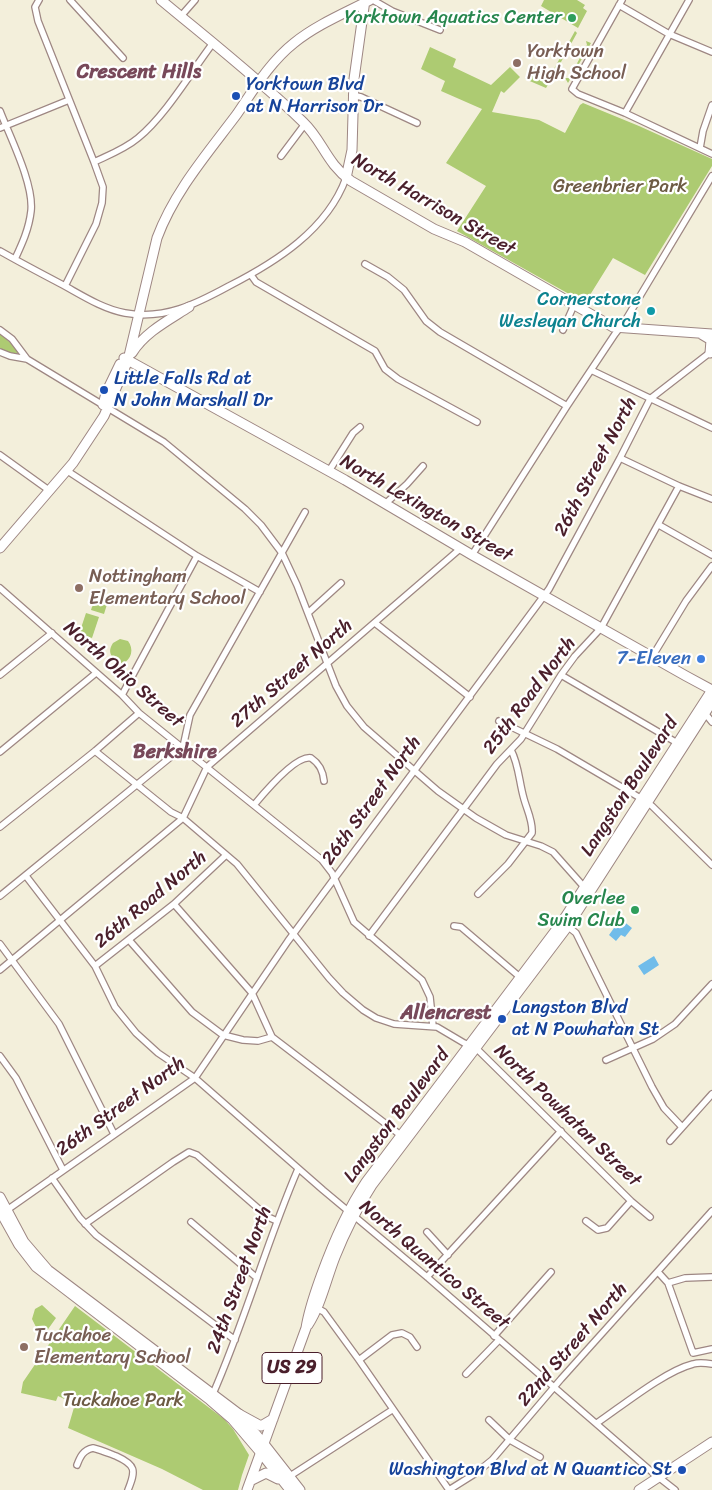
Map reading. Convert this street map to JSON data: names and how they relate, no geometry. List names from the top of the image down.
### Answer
{
  "streets": {
    "street": [
      "North Harrison Street",
      "26th Street North",
      "North Lexington Street",
      "27th Street North",
      "North Ohio Street",
      "25th Road North",
      "Langston Boulevard",
      "26th Road North",
      "North Powhatan Street",
      "North Quantico Street",
      "24th Street North",
      "22nd Street North",
      "US 29"
    ]
  },
  "crossings": [
    ["26th Street North", "North Lexington Street"],
    ["26th Street North", "North Ohio Street"],
    ["26th Street North", "North Powhatan Street"],
    ["26th Street North", "North Quantico Street"],
    ["North Lexington Street", "27th Street North"],
    ["North Lexington Street", "25th Road North"],
    ["North Lexington Street", "Langston Boulevard"],
    ["27th Street North", "North Ohio Street"],
    ["27th Street North", "North Powhatan Street"],
    ["27th Street North", "North Quantico Street"],
    ["North Ohio Street", "25th Road North"],
    ["North Ohio Street", "North Powhatan Street"],
    ["Langston Boulevard", "North Powhatan Street"],
    ["Langston Boulevard", "North Quantico Street"],
    ["26th Road North", "North Powhatan Street"],
    ["26th Road North", "North Quantico Street"],
    ["North Quantico Street", "24th Street North"],
    ["North Quantico Street", "22nd Street North"]
  ],
  "districts": ["Crescent Hills", "Berkshire", "Allencrest"],
  "parks": ["Greenbrier Park", "Tuckahoe Park"],
  "places": [
    "Yorktown Aquatics Center",
    "Yorktown High School",
    "Yorktown Blvd at N Harrison Dr",
    "Cornerstone Wesleyan Church",
    "Little Falls Rd at N John Marshall Dr",
    "Nottingham Elementary School",
    "7-Eleven",
    "Overlee Swim Club",
    "Langston Blvd at N Powhatan St",
    "Tuckahoe Elementary School",
    "Washington Blvd at N Quantico St"
  ]
}
